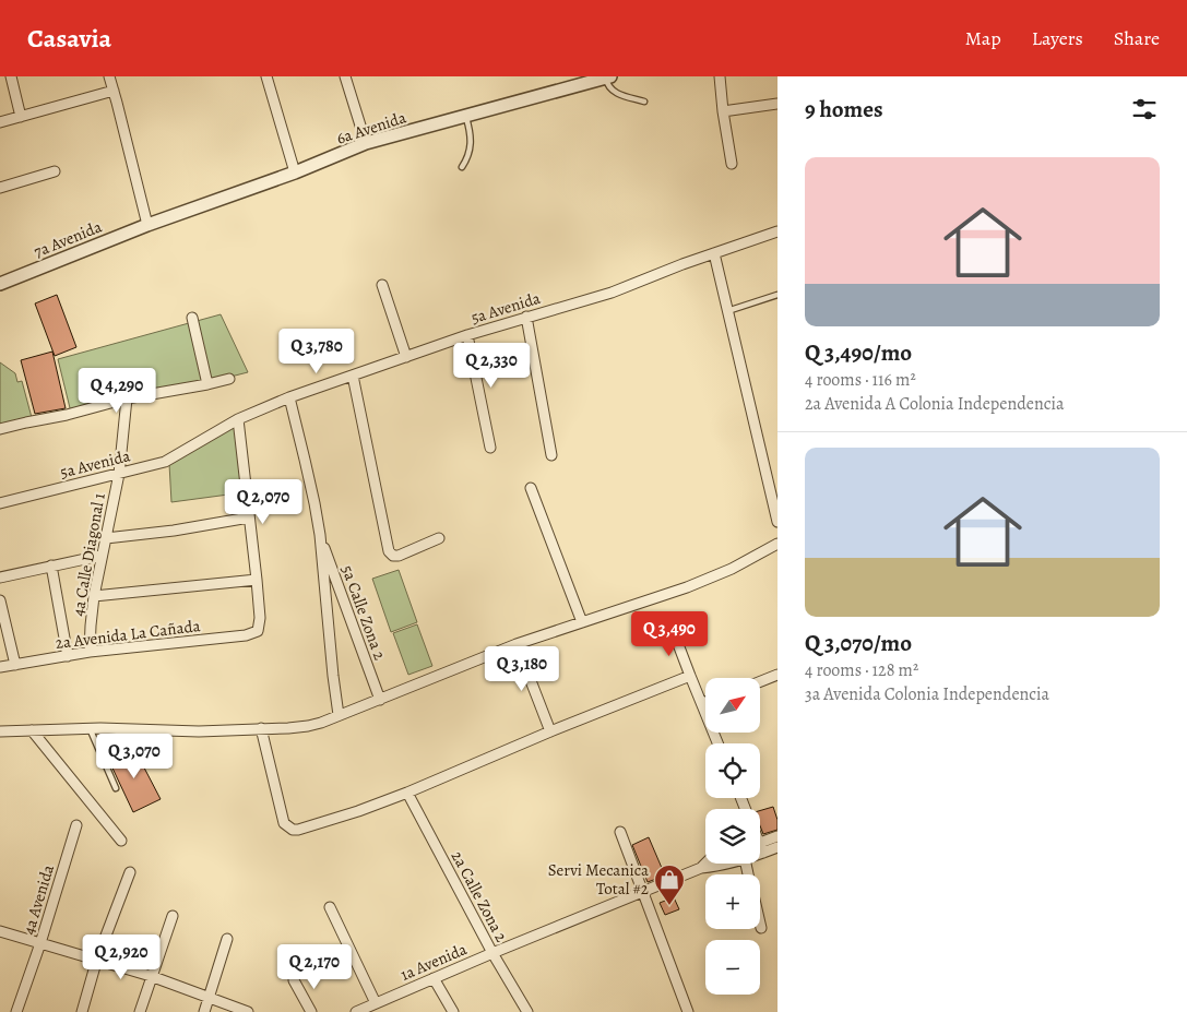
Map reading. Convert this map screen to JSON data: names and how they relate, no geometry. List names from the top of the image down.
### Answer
{
  "streets": {
    "street": [
      "6a Avenida",
      "7a Avenida",
      "5a Avenida",
      "4a Calle Diagonal 1",
      "5a Calle Zona 2",
      "2a Avenida La Cañada",
      "2a Calle Zona 2",
      "4a Avenida",
      "1a Avenida"
    ]
  },
  "crossings": [
    ["6a Avenida", "7a Avenida"],
    ["5a Avenida", "4a Calle Diagonal 1"],
    ["4a Calle Diagonal 1", "2a Avenida La Cañada"],
    ["2a Calle Zona 2", "1a Avenida"]
  ],
  "places": {
    "shop": ["Servi Mecanica Total #2"]
  },
  "north": "top right",
  "page": {
    "header": "Casavia",
    "nav": ["Map", "Layers", "Share"],
    "heading": "9 homes",
    "list": [
      {
        "name": "Q 3,490/mo",
        "note": "4 rooms · 116 m² · 2a Avenida A Colonia Independencia"
      },
      {
        "name": "Q 3,070/mo",
        "note": "4 rooms · 128 m² · 3a Avenida Colonia Independencia"
      }
    ],
    "price": [
      "Q 3,780",
      "Q 2,330",
      "Q 4,290",
      "Q 2,070",
      "Q 3,490",
      "Q 3,180",
      "Q 3,070",
      "Q 2,920",
      "Q 2,170"
    ],
    "map_buttons": ["+", "−"]
  }
}
